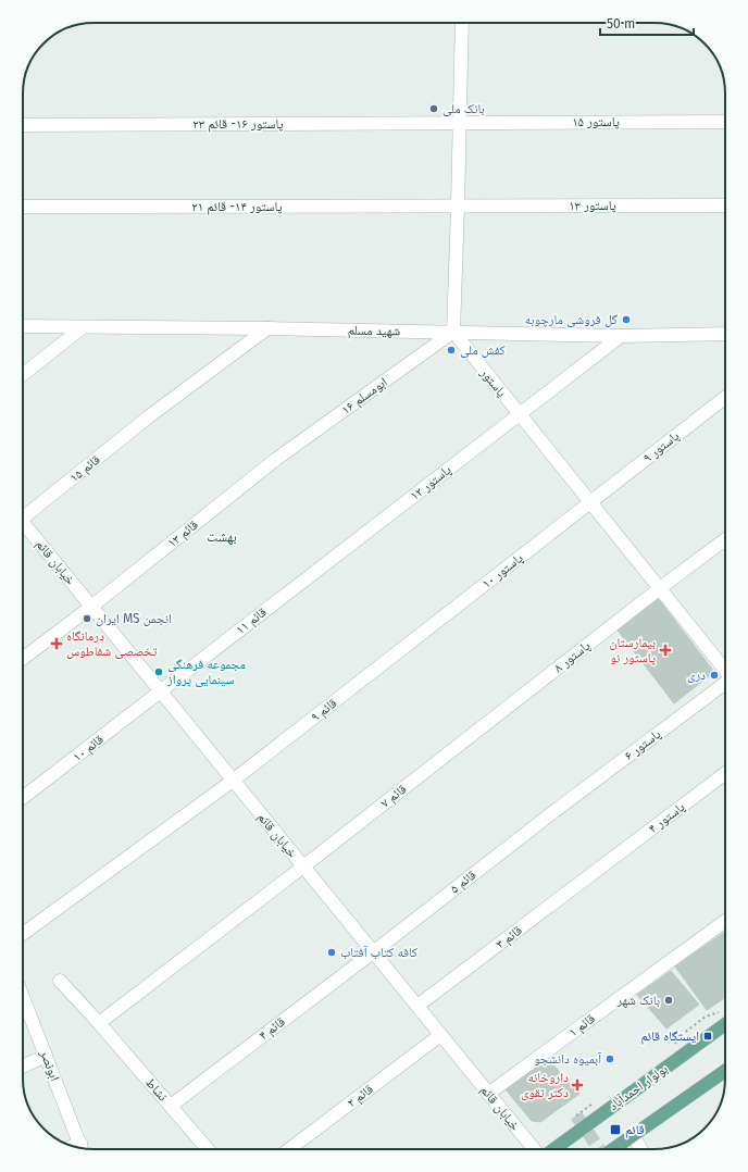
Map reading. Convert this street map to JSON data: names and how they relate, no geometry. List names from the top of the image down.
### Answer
{
  "streets": {
    "main road": ["بولوار احمدآباد"],
    "street": [
      "پاستور ۱۵",
      "پاستور ۱۶- قائم ۲۳",
      "پاستور ۱۳",
      "پاستور ۱۴- قائم ۲۱",
      "شهید مسلم",
      "پاستور",
      "ابومسلم ۱۶",
      "پاستور ۹",
      "قائم ۱۵",
      "پاستور ۱۲",
      "قائم ۱۳",
      "خیابان قائم",
      "پاستور ۱۰",
      "قائم ۱۱",
      "پاستور ۸",
      "قائم ۹",
      "پاستور ۶",
      "قائم ۱۰",
      "قائم ۷",
      "پاستور ۴",
      "قائم ۵",
      "قائم ۳",
      "قائم ۱",
      "قائم ۴",
      "ابونصر",
      "نشاط",
      "قائم ۲"
    ]
  },
  "crossings": [
    ["پاستور ۱۵", "پاستور ۱۶- قائم ۲۳"],
    ["پاستور ۱۳", "پاستور ۱۴- قائم ۲۱"],
    ["شهید مسلم", "پاستور"],
    ["شهید مسلم", "ابومسلم ۱۶"],
    ["شهید مسلم", "قائم ۱۵"],
    ["شهید مسلم", "پاستور ۱۲"],
    ["پاستور", "ابومسلم ۱۶"],
    ["پاستور", "پاستور ۹"],
    ["پاستور", "پاستور ۱۲"],
    ["پاستور", "پاستور ۱۰"],
    ["پاستور", "پاستور ۸"],
    ["ابومسلم ۱۶", "قائم ۱۳"],
    ["پاستور ۹", "پاستور ۱۰"],
    ["پاستور ۱۲", "قائم ۱۱"],
    ["قائم ۱۳", "خیابان قائم"],
    ["خیابان قائم", "قائم ۱۱"],
    ["خیابان قائم", "قائم ۹"],
    ["خیابان قائم", "قائم ۱۰"],
    ["خیابان قائم", "قائم ۷"],
    ["خیابان قائم", "قائم ۵"],
    ["خیابان قائم", "قائم ۳"],
    ["خیابان قائم", "قائم ۱"],
    ["خیابان قائم", "قائم ۴"],
    ["خیابان قائم", "قائم ۲"],
    ["پاستور ۱۰", "قائم ۹"],
    ["قائم ۱۱", "قائم ۱۰"],
    ["پاستور ۸", "قائم ۷"],
    ["پاستور ۶", "قائم ۵"],
    ["قائم ۷", "نشاط"],
    ["پاستور ۴", "قائم ۳"],
    ["قائم ۵", "قائم ۴"],
    ["قائم ۴", "نشاط"]
  ],
  "districts": ["بهشت"],
  "places": {
    "other": [
      "بانک ملی",
      "گل فروشی مارچوبه",
      "کفش ملی",
      "ایران MS انجمن",
      "مجموعه فرهنگی سینمایی پرواز",
      "دری",
      "کافه کتاب آفتاب",
      "بانک شهر",
      "آبمیوه دانشجو"
    ],
    "health": ["درمانگاه تخصصی شفاطوس", "بیمارستان پاستور نو", "داروخانه دکتر تقوی"],
    "transit": ["ایستگاه قائم", "قائم"]
  },
  "scale_bar": "50 m"
}
